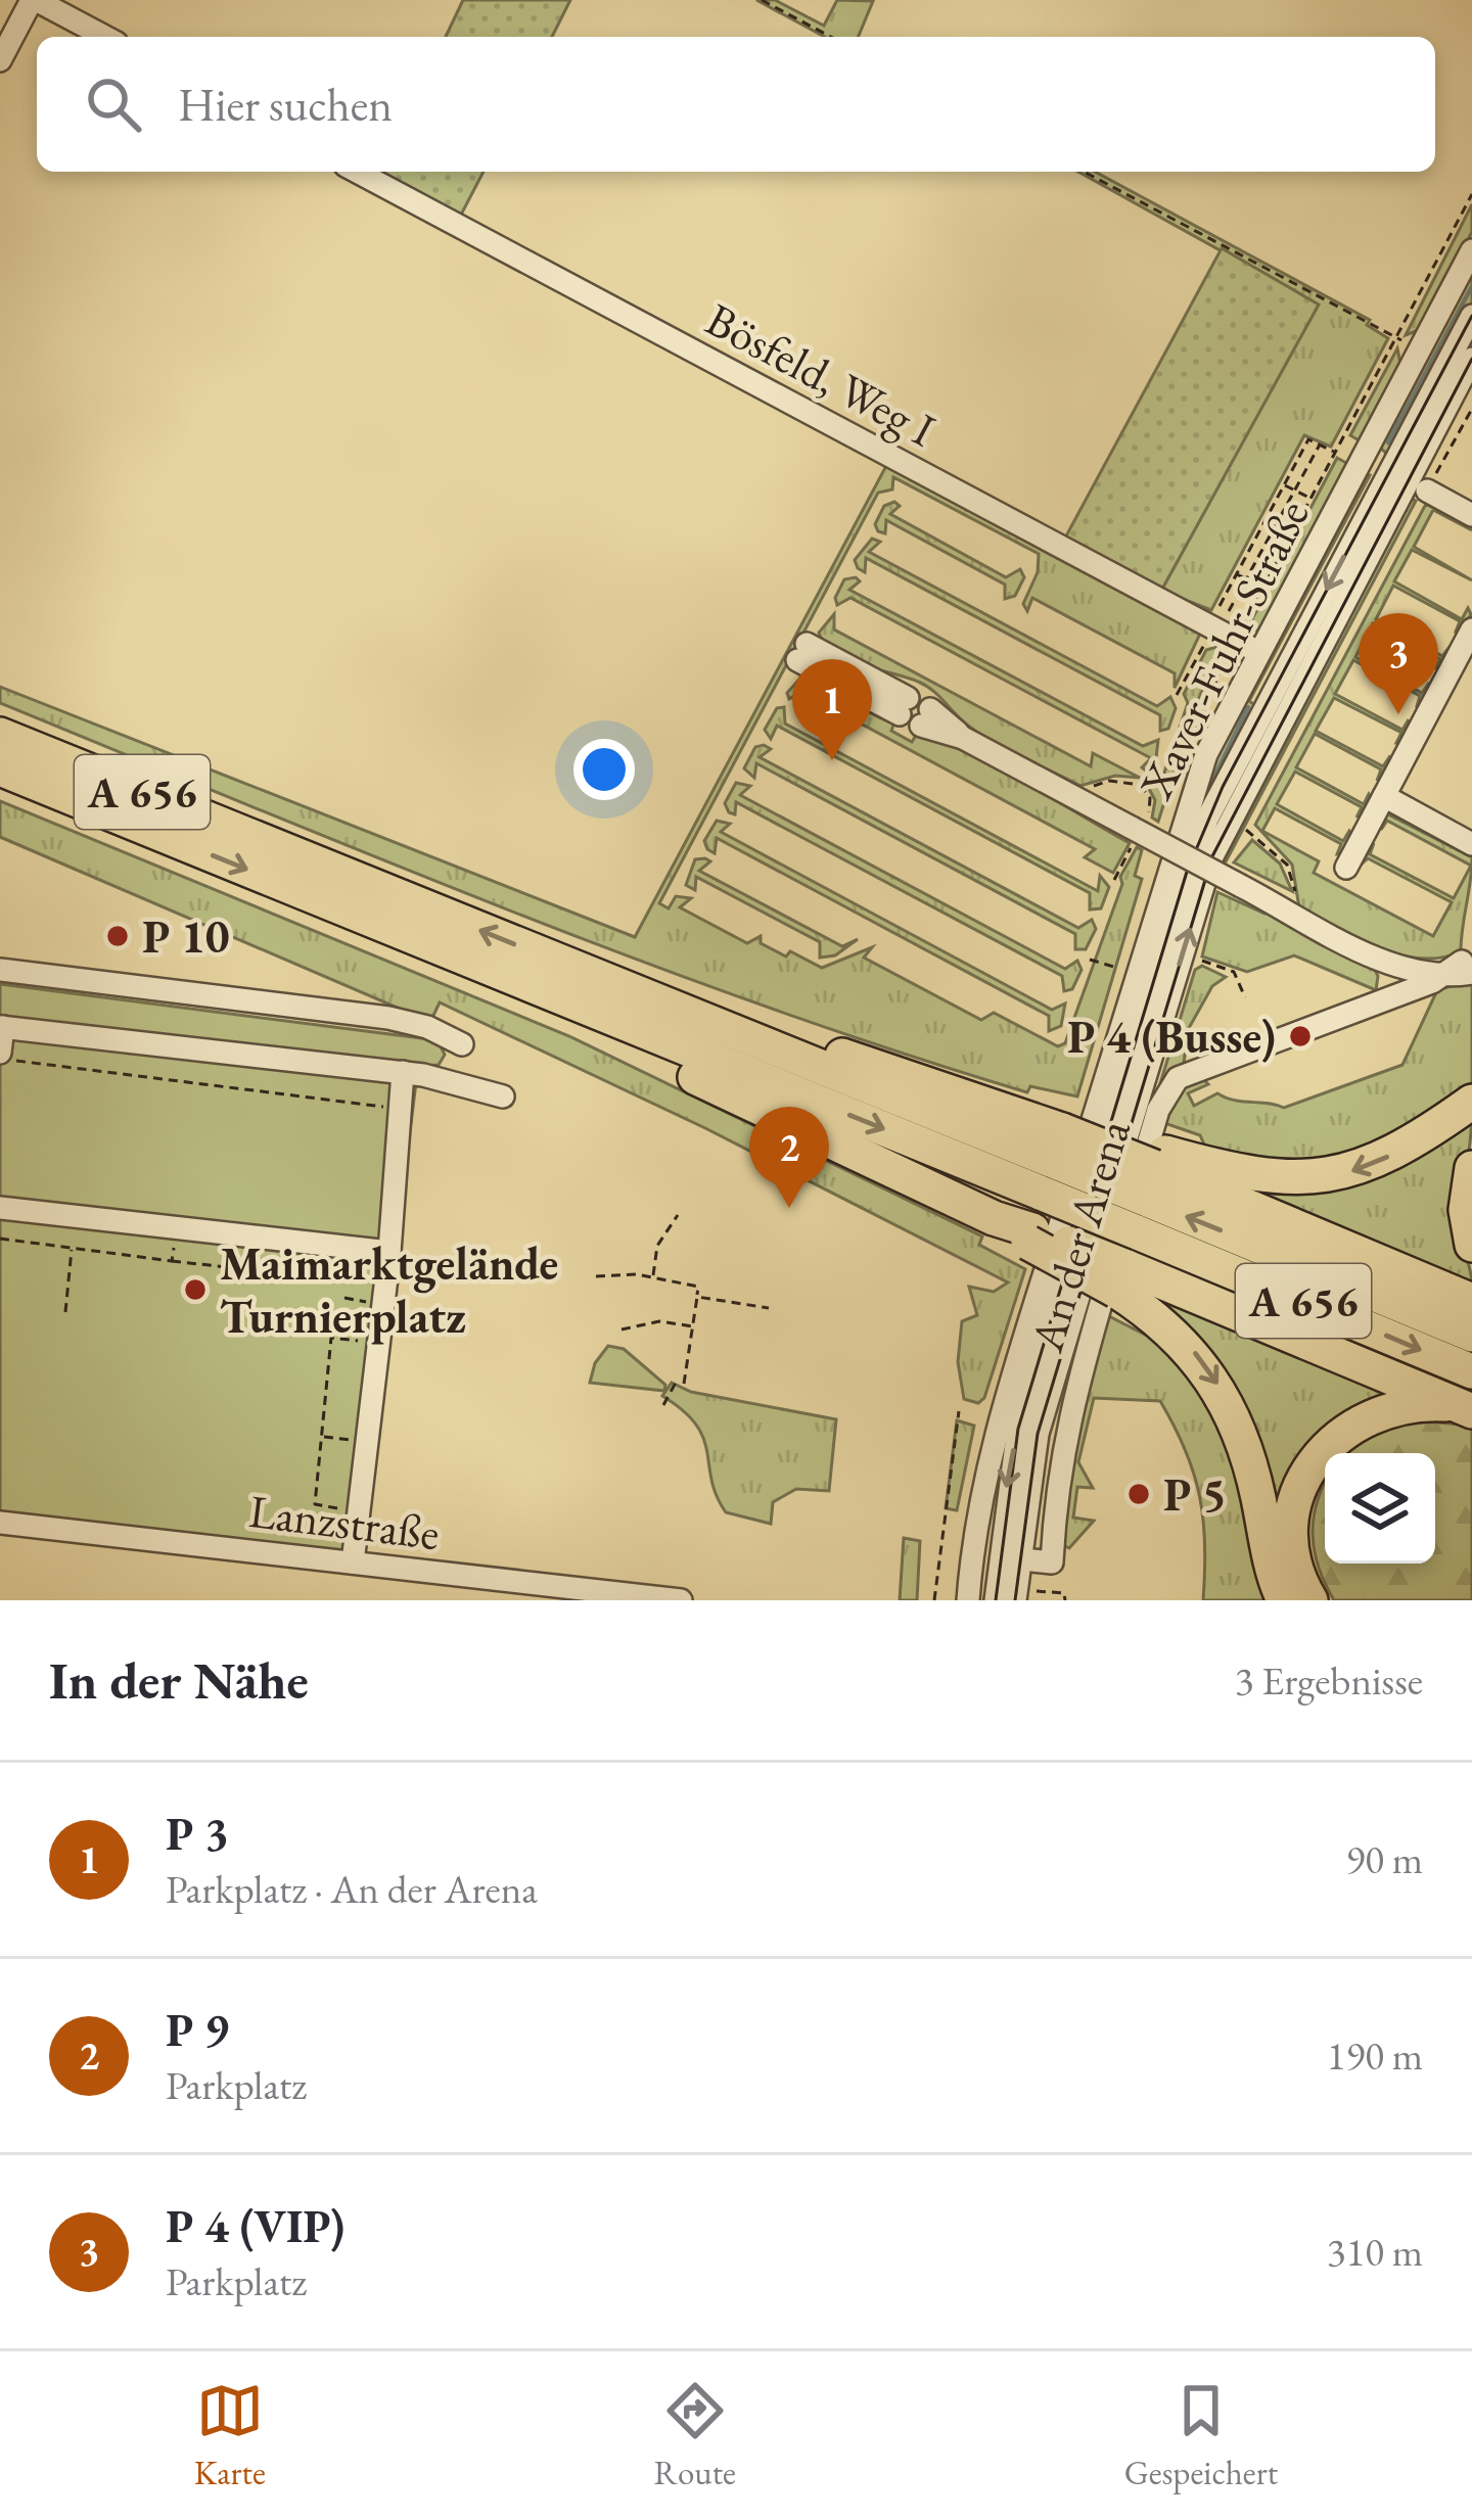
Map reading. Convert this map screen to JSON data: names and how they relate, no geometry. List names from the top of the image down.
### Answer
{
  "streets": {
    "highway": ["A 656"],
    "street": [
      "Bösfeld, Weg I",
      "Xaver-Fuhr-Straße",
      "An der Arena",
      "Lanzstraße"
    ]
  },
  "crossings": [
    ["Bösfeld, Weg I", "Xaver-Fuhr-Straße"]
  ],
  "places": [
    "P 10",
    "P 4 (Busse)",
    "Maimarktgelände Turnierplatz",
    "P 5"
  ],
  "page": {
    "search": "Hier suchen",
    "pins": ["3", "1", "2"],
    "heading": ["In der Nähe", "3 Ergebnisse"],
    "list": [
      {
        "mark": "1",
        "name": "P 3",
        "note": "Parkplatz · An der Arena",
        "value": "90 m"
      },
      {
        "mark": "2",
        "name": "P 9",
        "note": "Parkplatz",
        "value": "190 m"
      },
      {
        "mark": "3",
        "name": "P 4 (VIP)",
        "note": "Parkplatz",
        "value": "310 m"
      }
    ],
    "nav": ["Karte", "Route", "Gespeichert"]
  }
}
